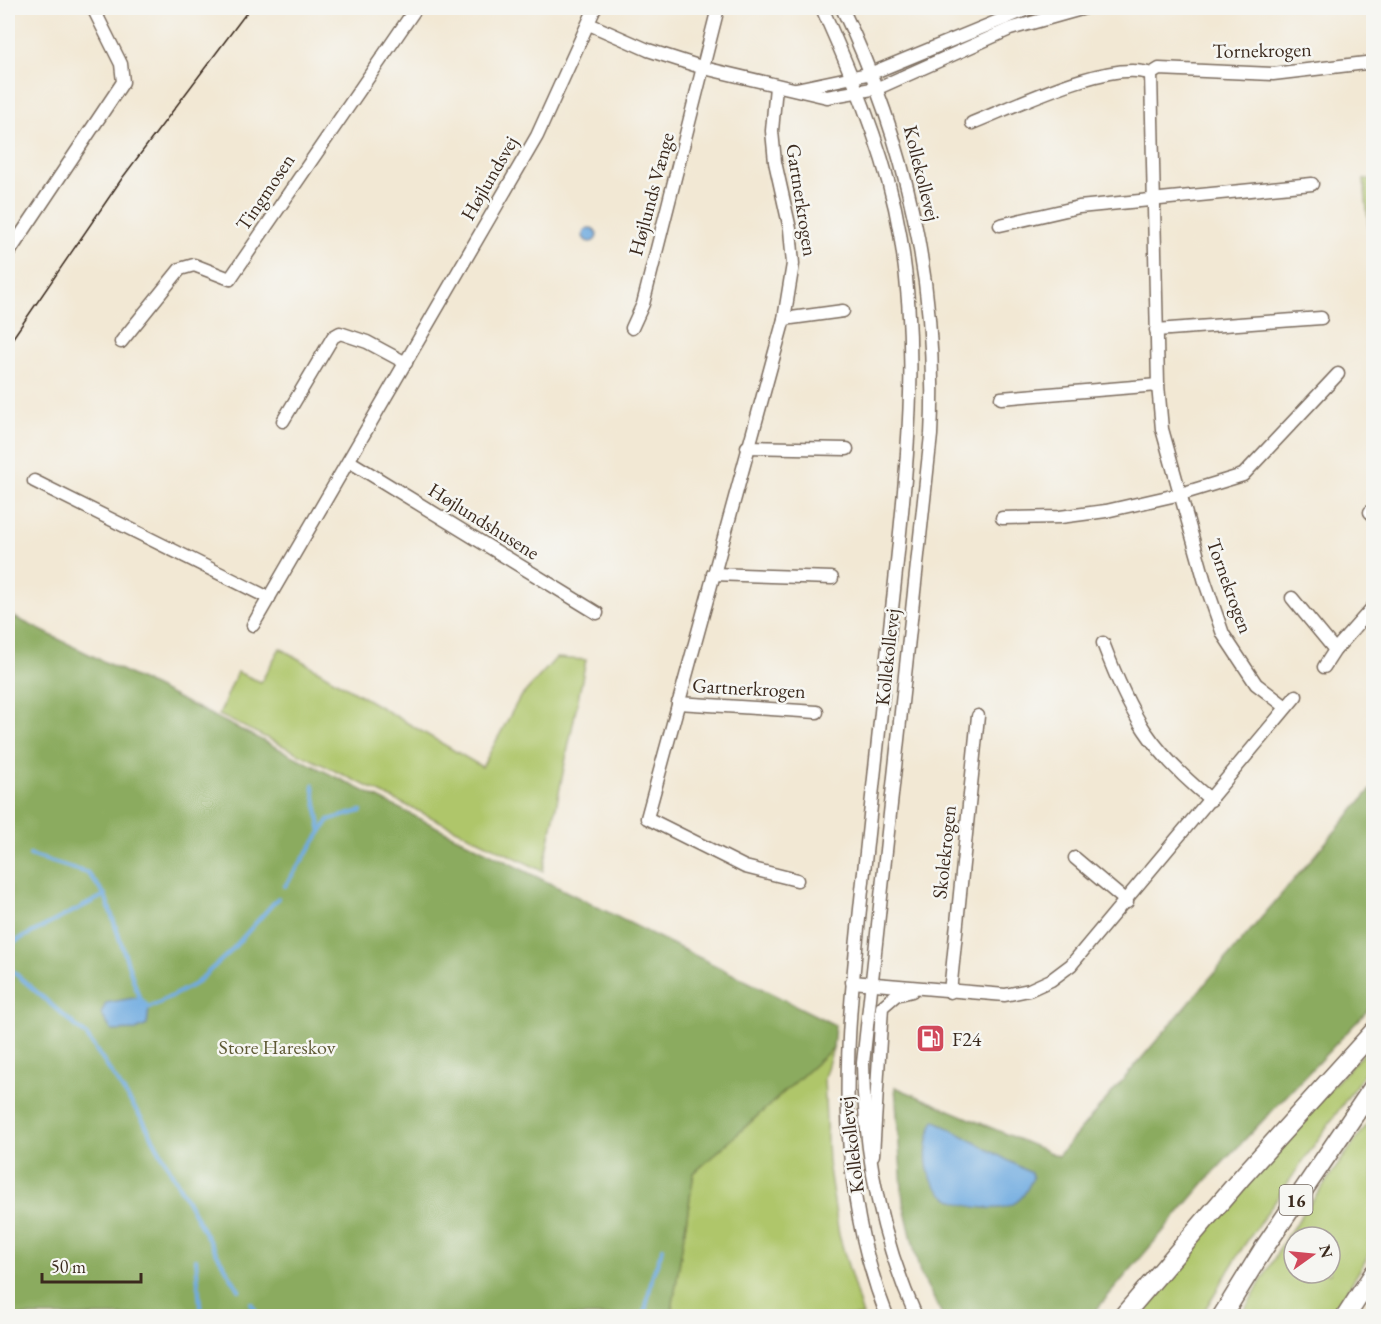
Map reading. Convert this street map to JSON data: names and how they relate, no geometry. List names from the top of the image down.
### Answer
{
  "streets": {
    "highway": ["16"],
    "street": [
      "Tornekrogen",
      "Kollekollevej",
      "Højlundsvej",
      "Tingmosen",
      "Højlunds Vænge",
      "Gartnerkrogen",
      "Højlundshusene",
      "Skolekrogen"
    ]
  },
  "crossings": [
    ["Højlundsvej", "Højlundshusene"]
  ],
  "parks": ["Store Hareskov"],
  "places": {
    "fuel station": ["F24"]
  },
  "scale_bar": "50 m",
  "north": "right"
}
